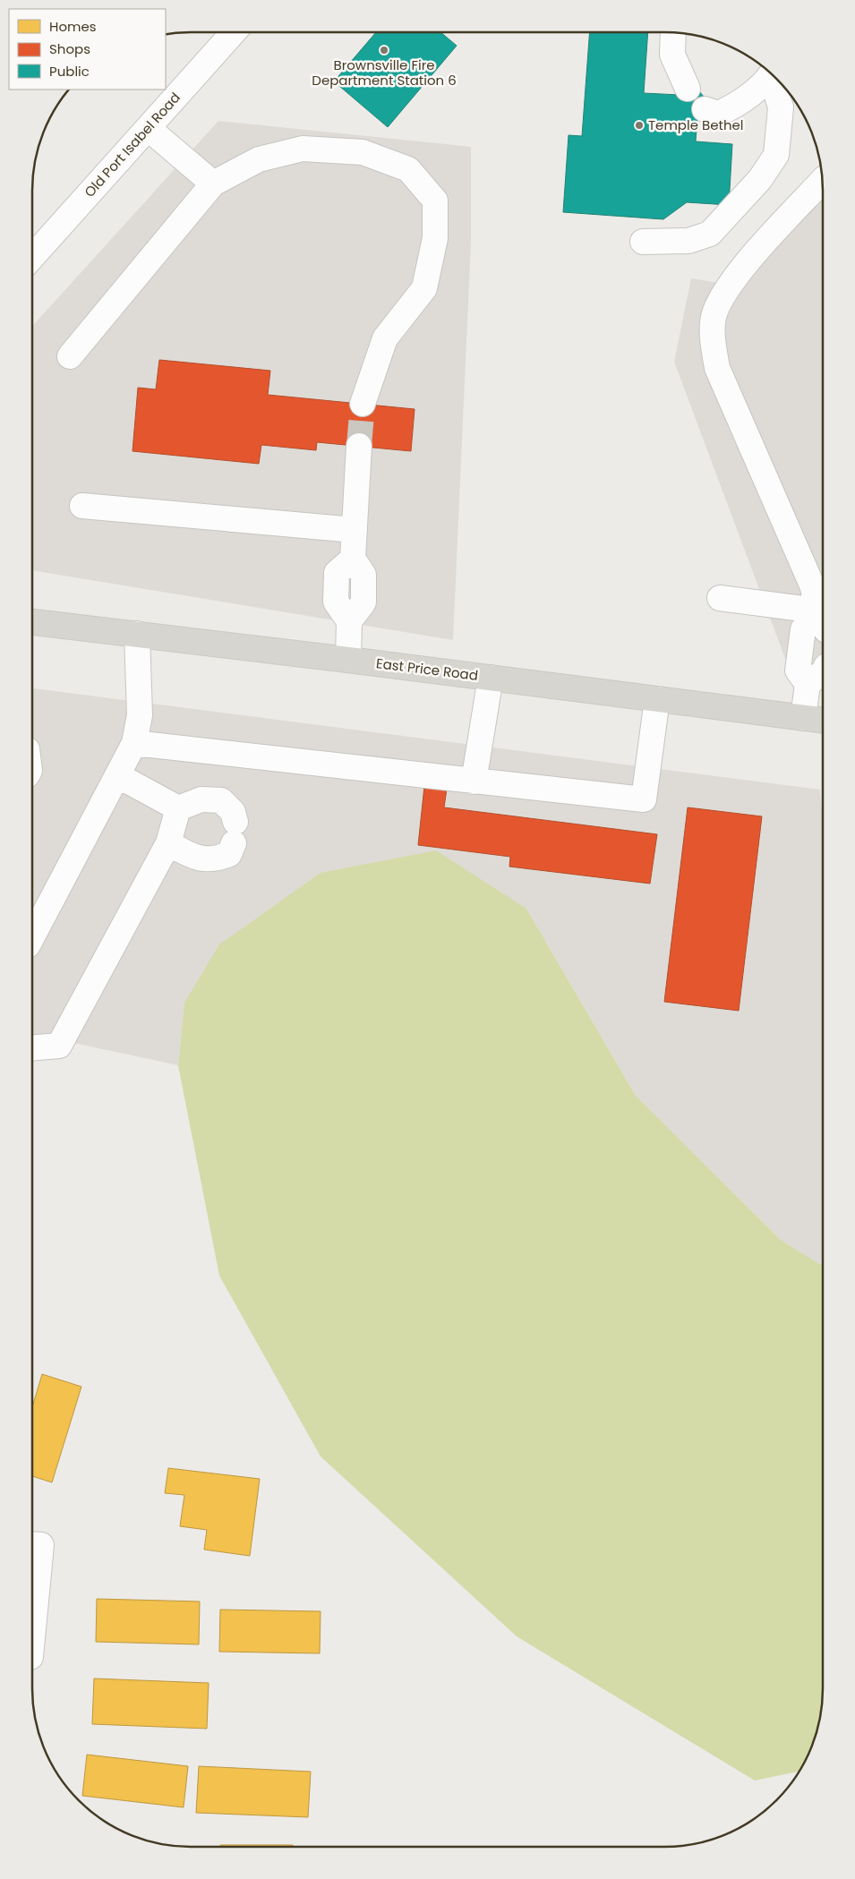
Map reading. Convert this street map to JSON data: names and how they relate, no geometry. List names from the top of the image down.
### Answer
{
  "streets": {
    "main road": ["East Price Road"],
    "street": ["Old Port Isabel Road"]
  },
  "places": ["Brownsville Fire Department Station 6", "Temple Bethel"],
  "legend": ["Homes", "Shops", "Public"]
}
